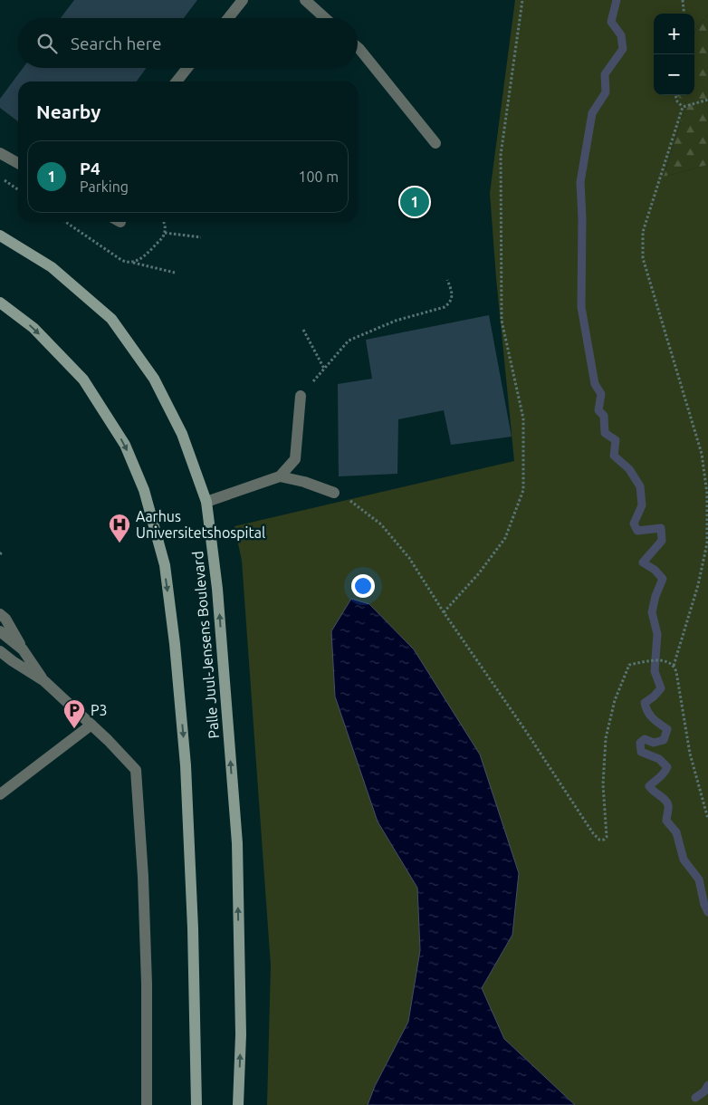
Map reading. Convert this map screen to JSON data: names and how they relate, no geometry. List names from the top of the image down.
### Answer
{
  "streets": {
    "street": ["Palle Juul-Jensens Boulevard"]
  },
  "places": {
    "hospital": ["Aarhus Universitetshospital"],
    "parking": ["P3"]
  },
  "page": {
    "map_buttons": ["+", "−"],
    "search": "Search here",
    "heading": "Nearby",
    "list": [
      {
        "mark": "1",
        "name": "P4",
        "note": "Parking",
        "value": "100 m"
      }
    ],
    "pins": "1"
  }
}
